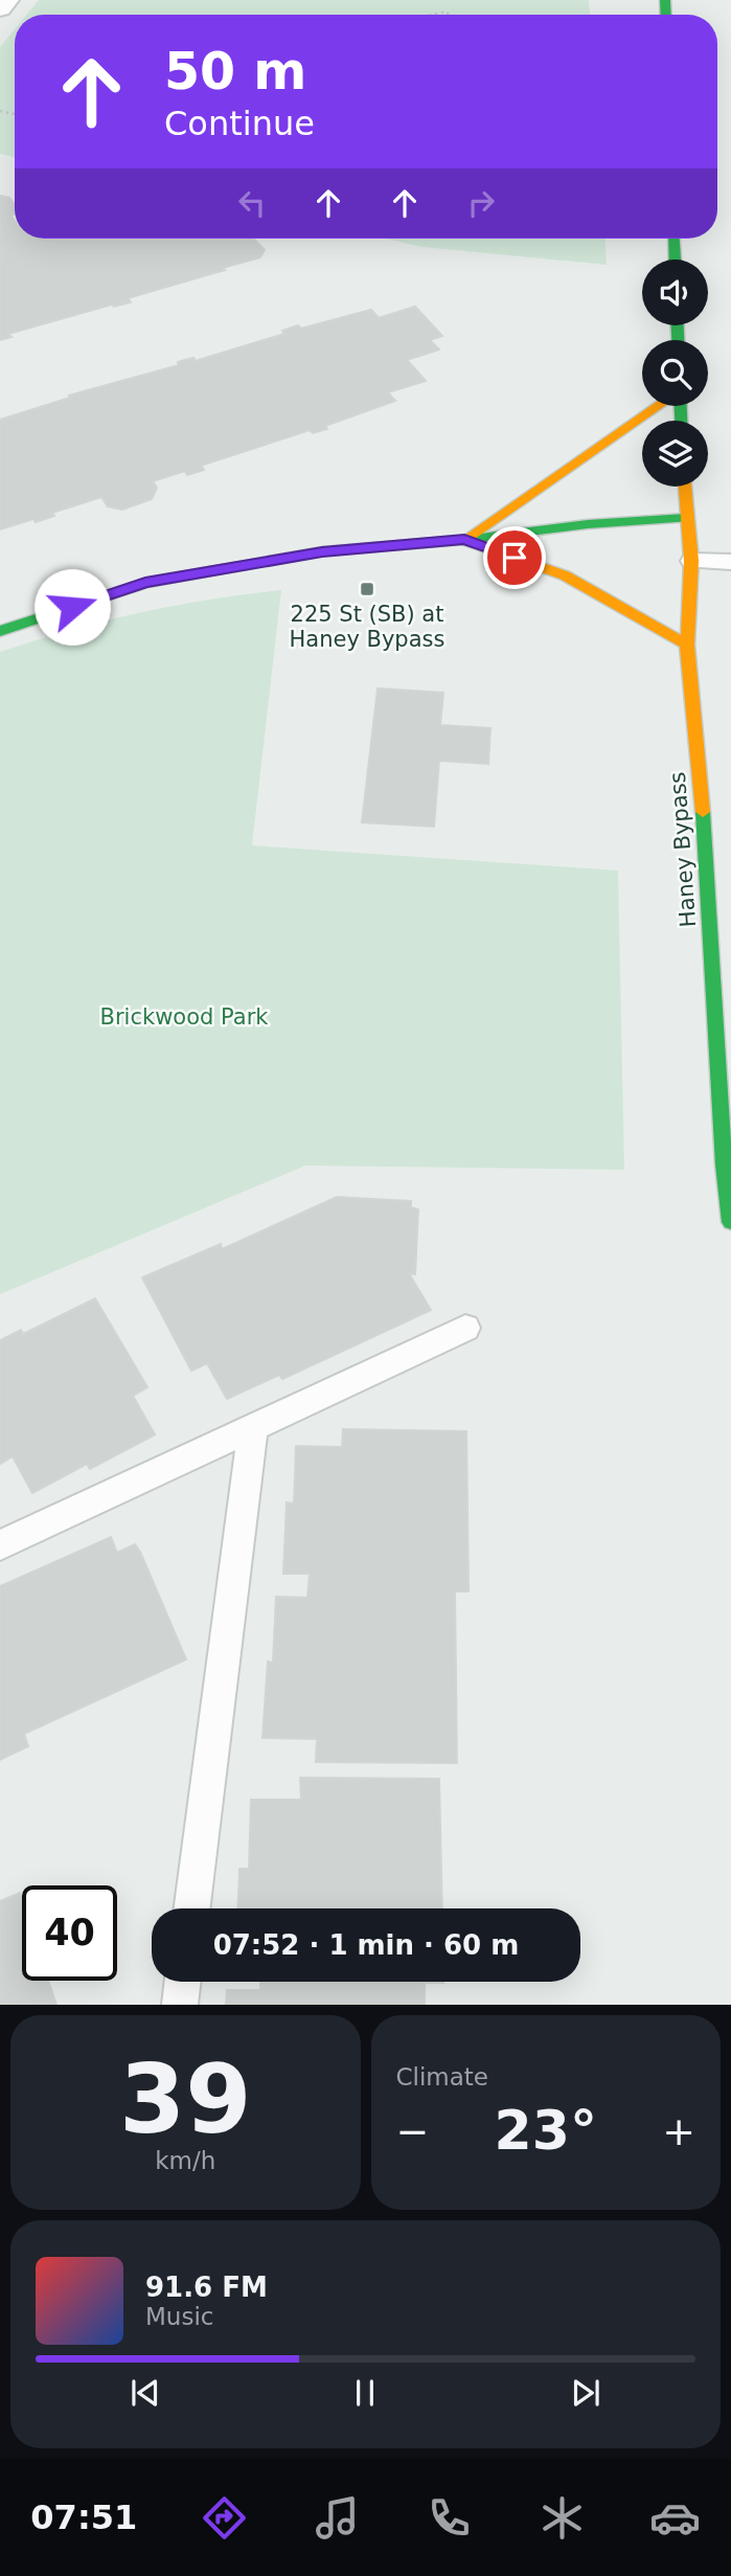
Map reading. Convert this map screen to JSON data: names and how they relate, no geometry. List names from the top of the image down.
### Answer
{
  "streets": {
    "main road": ["Haney Bypass"]
  },
  "parks": ["Brickwood Park"],
  "places": {
    "transit": ["225 St (SB) at Haney Bypass"]
  },
  "page": {
    "turn": ["50 m", "Continue"],
    "limit": "40",
    "trip": "07:52 · 1 min · 60 m",
    "tile": [
      ["39", "km/h"],
      "Climate"
    ],
    "heat": ["−", "23°", "+"],
    "song": ["91.6 FM", "Music"],
    "tabs": "07:51"
  }
}
